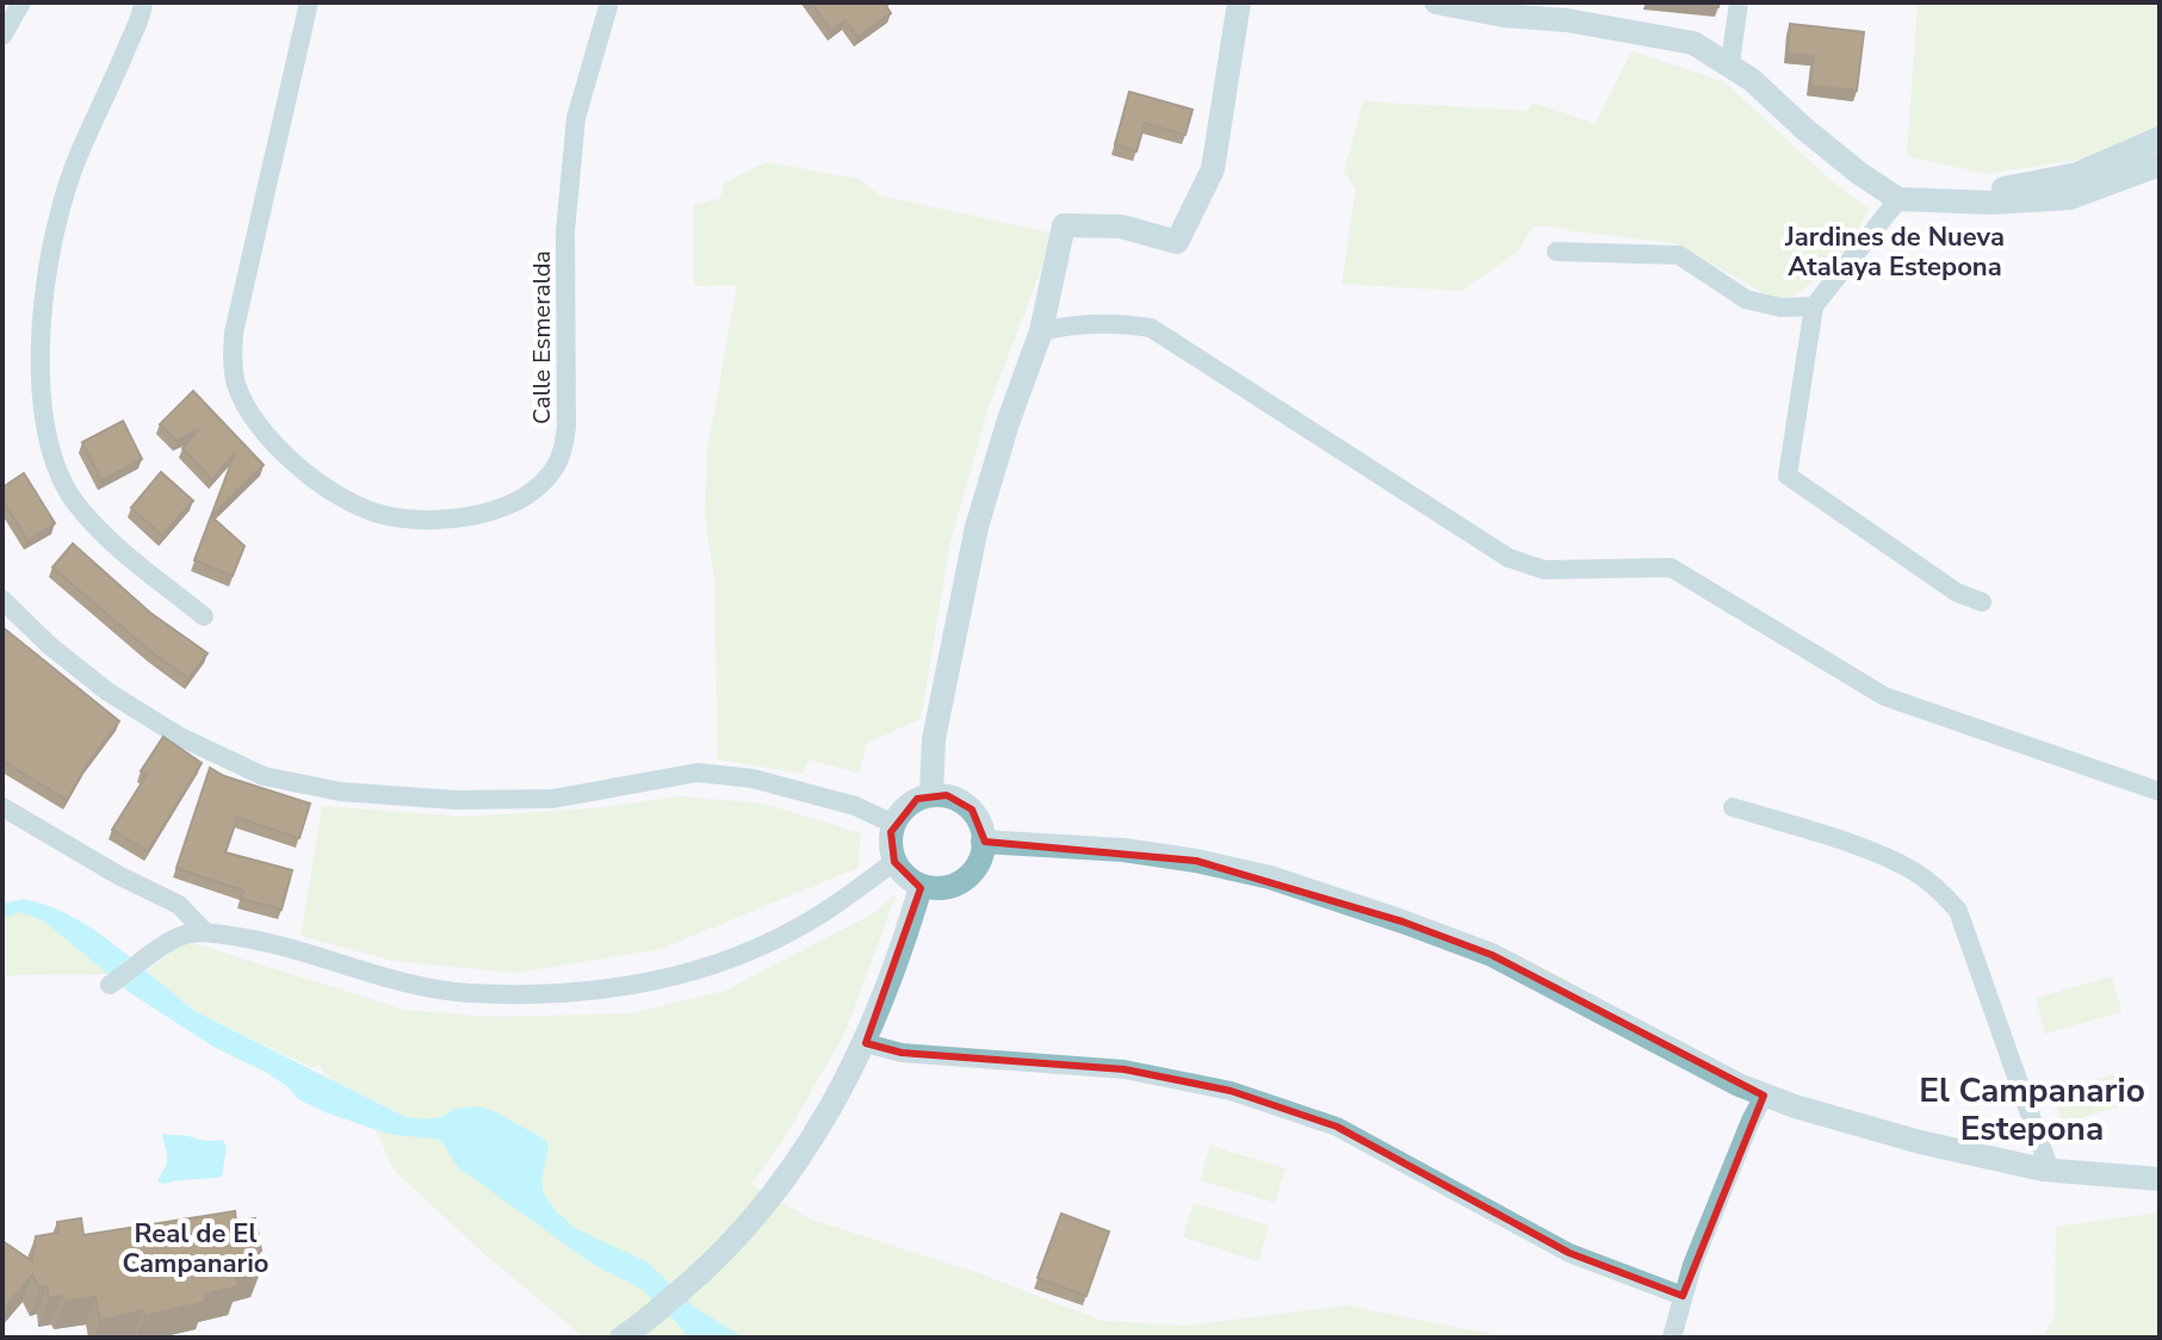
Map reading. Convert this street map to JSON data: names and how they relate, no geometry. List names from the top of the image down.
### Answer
{
  "streets": {
    "street": ["Calle Esmeralda"]
  },
  "districts": ["Jardines de Nueva Atalaya Estepona", "El Campanario Estepona", "Real de El Campanario"]
}
